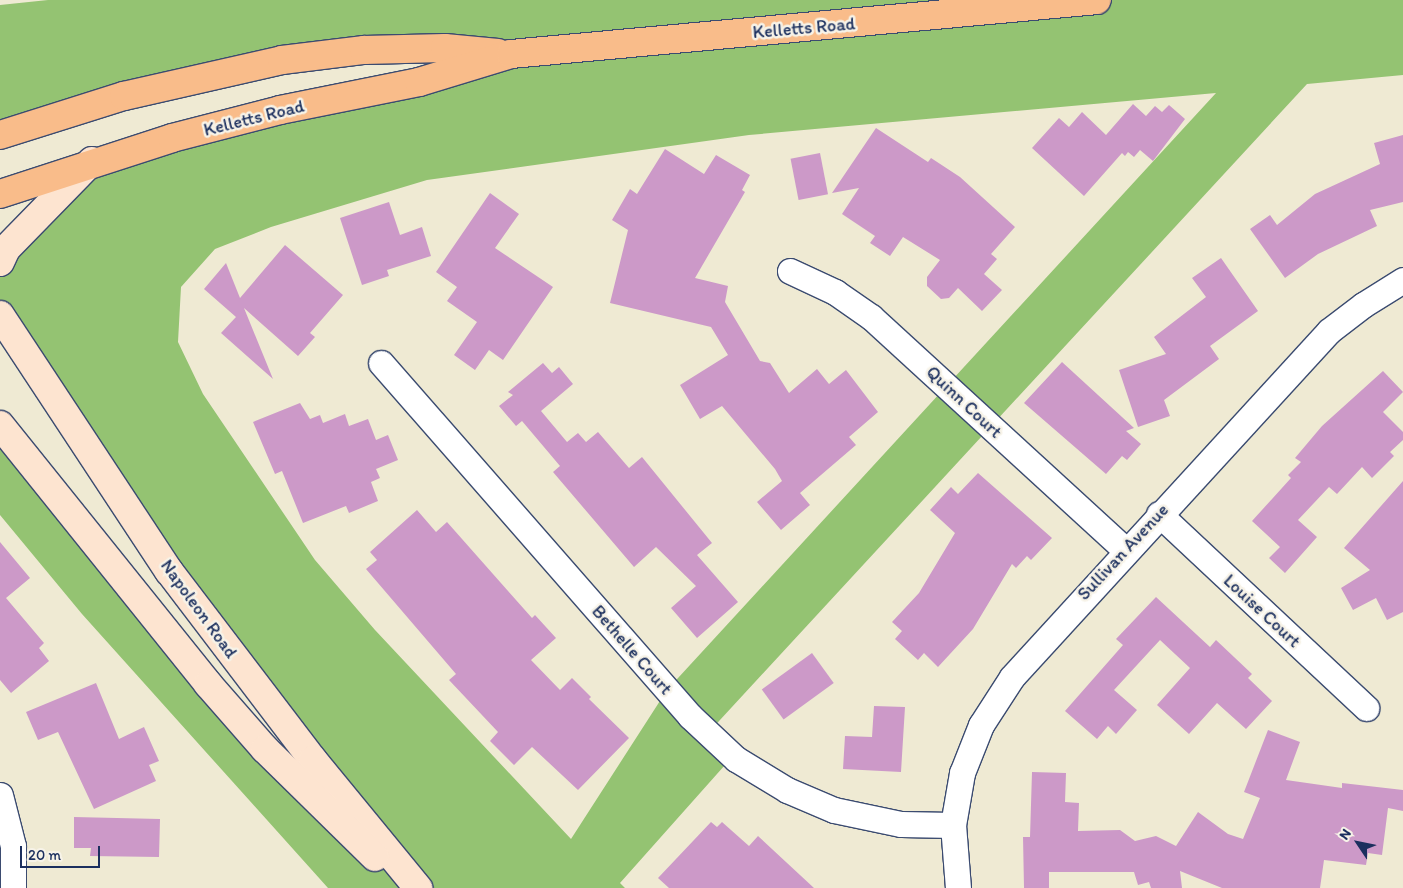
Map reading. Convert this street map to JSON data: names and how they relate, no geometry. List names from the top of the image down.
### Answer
{
  "streets": {
    "main road": ["Kelletts Road", "Napoleon Road"],
    "street": [
      "Quinn Court",
      "Sullivan Avenue",
      "Louise Court",
      "Bethelle Court"
    ]
  },
  "crossings": [
    ["Quinn Court", "Sullivan Avenue"],
    ["Sullivan Avenue", "Louise Court"],
    ["Sullivan Avenue", "Bethelle Court"]
  ],
  "scale_bar": "20 m",
  "north": "top left"
}
